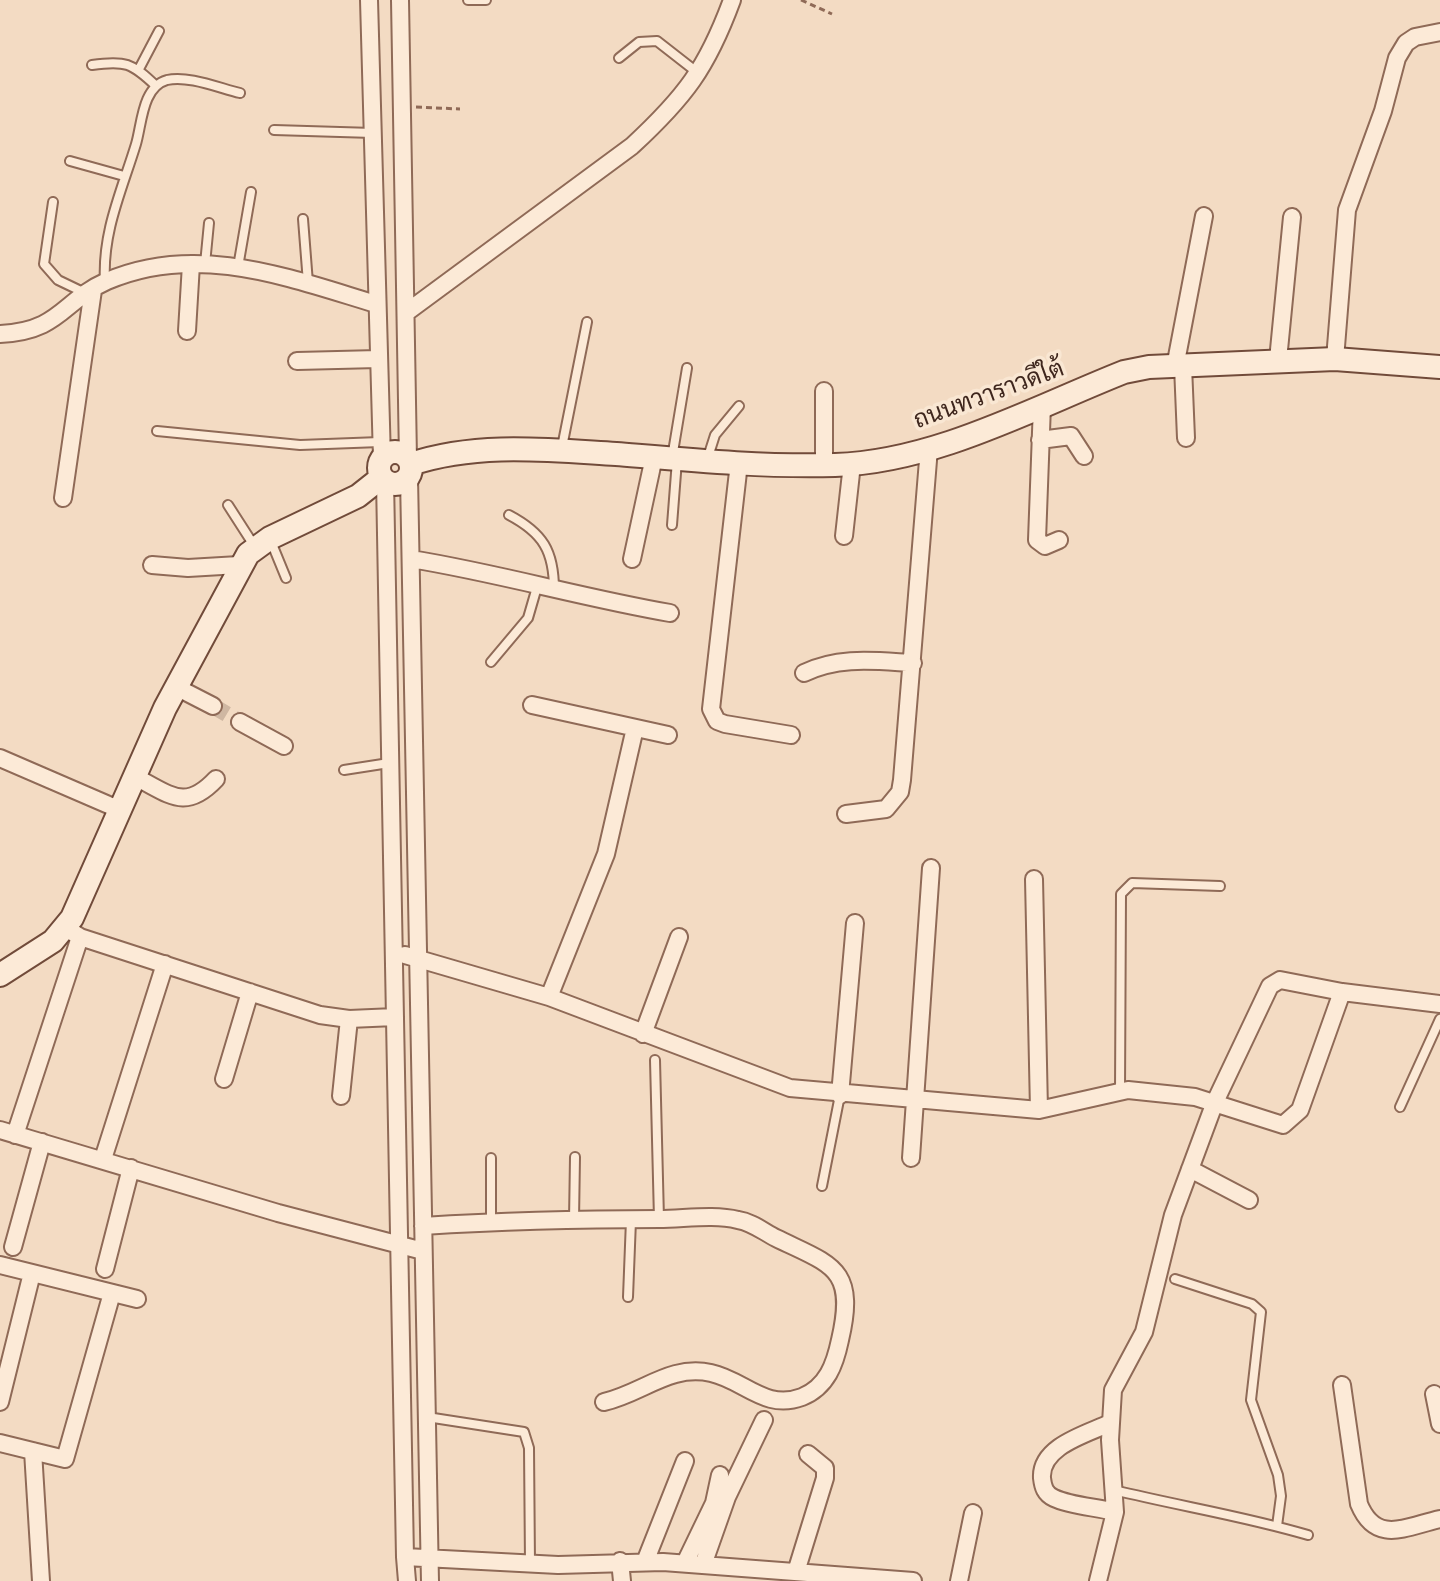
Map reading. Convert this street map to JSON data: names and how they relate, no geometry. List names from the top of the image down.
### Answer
{
  "streets": {
    "street": ["ถนนทวาราวดีใต้"]
  }
}
